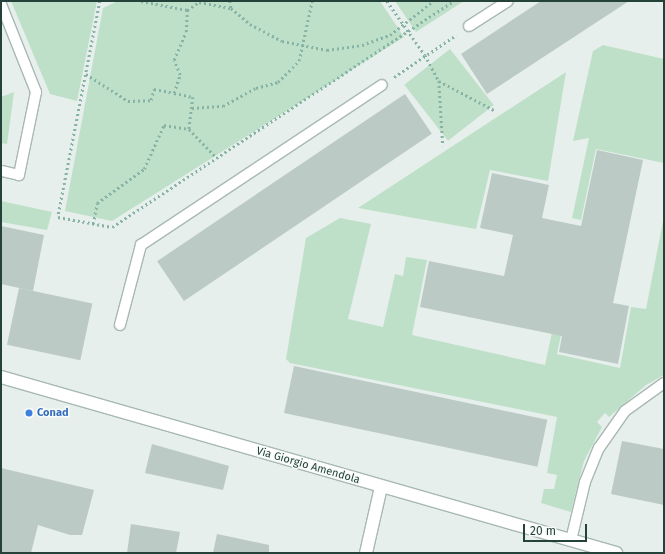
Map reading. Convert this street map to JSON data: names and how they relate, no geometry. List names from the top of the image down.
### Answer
{
  "streets": {
    "street": ["Via Giorgio Amendola"]
  },
  "places": ["Conad"],
  "scale_bar": "20 m"
}
